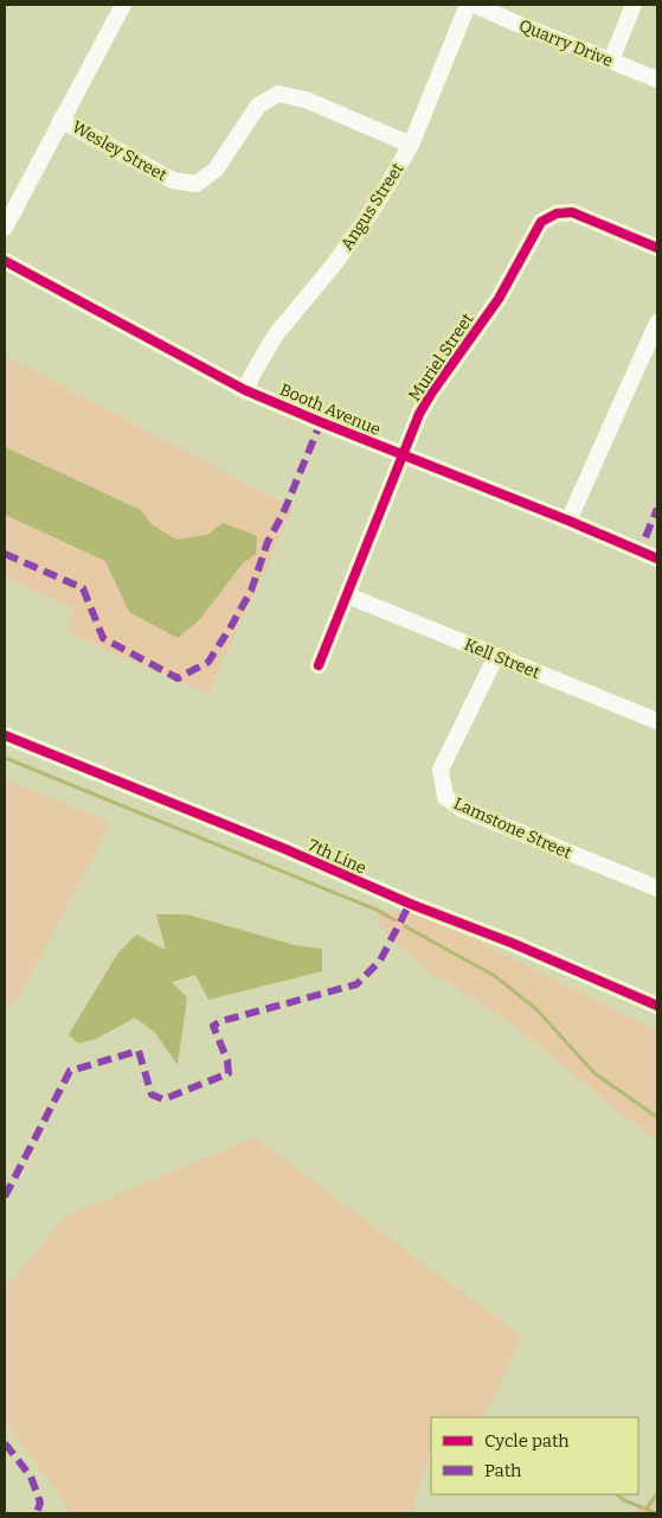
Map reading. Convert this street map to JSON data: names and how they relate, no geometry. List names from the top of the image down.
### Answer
{
  "streets": {
    "street": [
      "Quarry Drive",
      "Wesley Street",
      "Angus Street",
      "Muriel Street",
      "Booth Avenue",
      "Kell Street",
      "Lamstone Street",
      "7th Line"
    ]
  },
  "crossings": [
    ["Wesley Street", "Angus Street"],
    ["Angus Street", "Booth Avenue"],
    ["Muriel Street", "Booth Avenue"],
    ["Muriel Street", "Kell Street"],
    ["Kell Street", "Lamstone Street"]
  ],
  "legend": ["Cycle path", "Path"]
}
